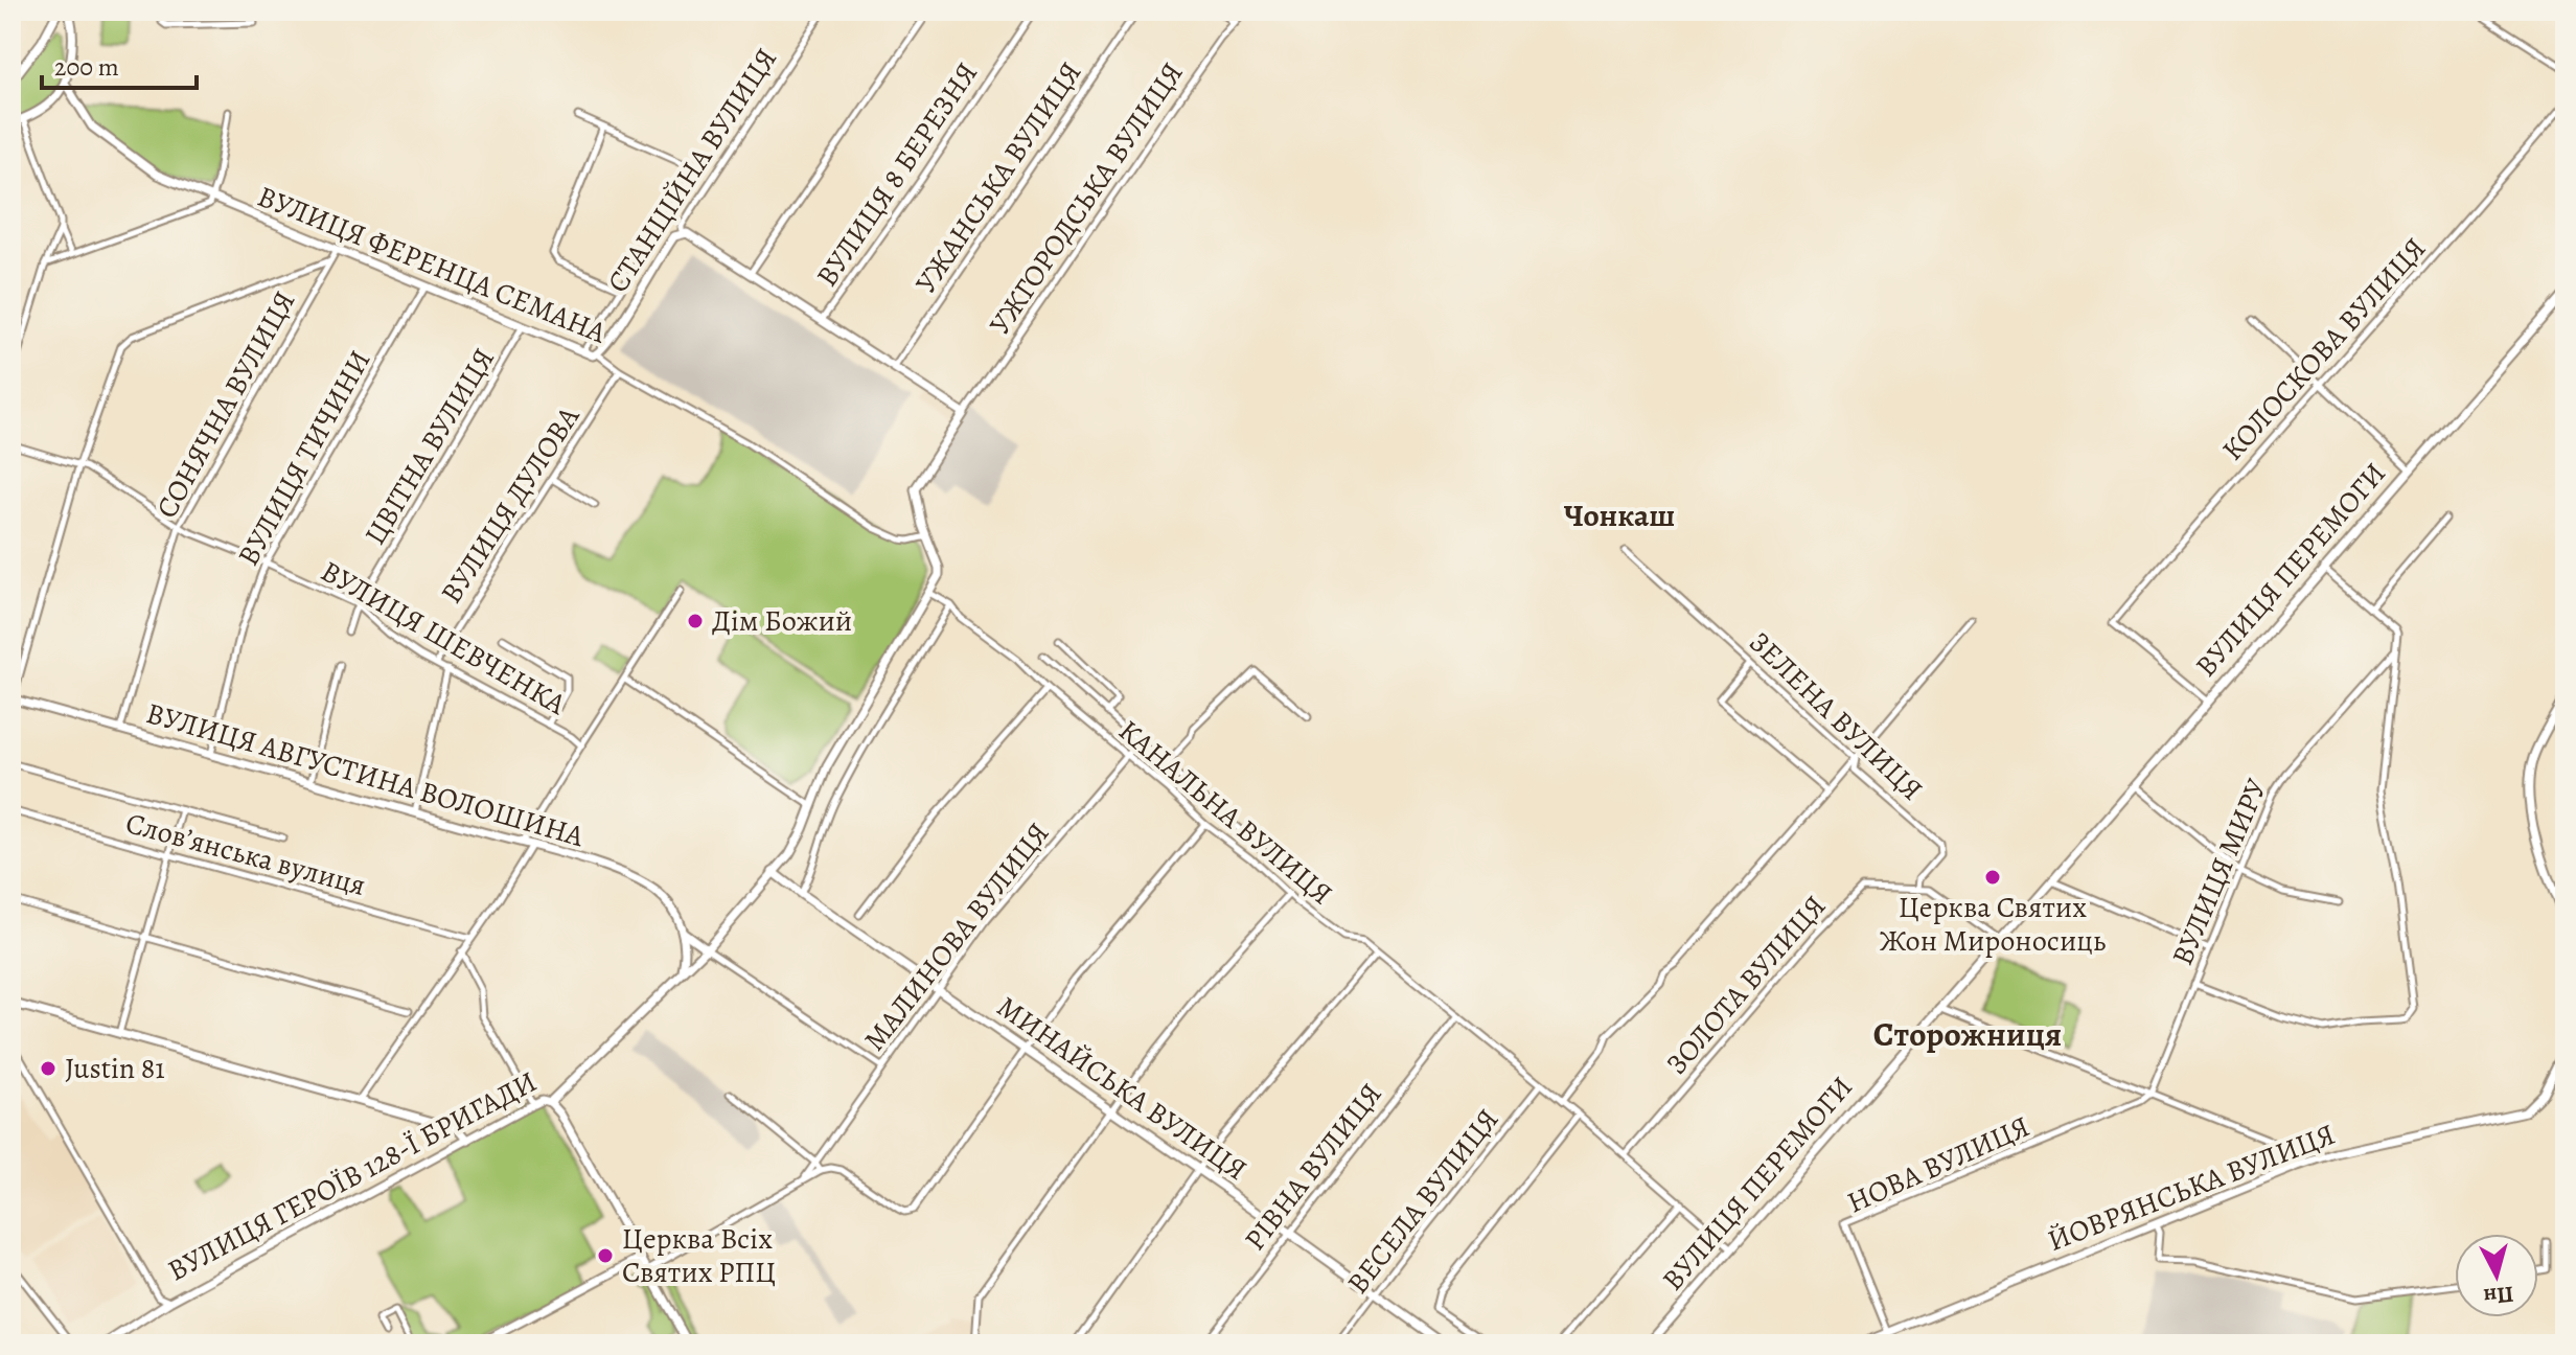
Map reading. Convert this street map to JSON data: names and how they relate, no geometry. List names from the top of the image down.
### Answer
{
  "streets": {
    "street": [
      "СТАНЦІЙНА ВУЛИЦЯ",
      "ВУЛИЦЯ 8 БЕРЕЗНЯ",
      "УЖАНСЬКА ВУЛИЦЯ",
      "УЖГОРОДСЬКА ВУЛИЦЯ",
      "ВУЛИЦЯ ФЕРЕНЦА СЕМАНА",
      "КОЛОСКОВА ВУЛИЦЯ",
      "СОНЯЧНА ВУЛИЦЯ",
      "ЦВІТНА ВУЛИЦЯ",
      "ВУЛИЦЯ ТИЧИНИ",
      "ВУЛИЦЯ ДУЛОВА",
      "ВУЛИЦЯ ПЕРЕМОГИ",
      "ВУЛИЦЯ ШЕВЧЕНКА",
      "ЗЕЛЕНА ВУЛИЦЯ",
      "ВУЛИЦЯ АВГУСТИНА ВОЛОШИНА",
      "КАНАЛЬНА ВУЛИЦЯ",
      "Словʼянська вулиця",
      "ВУЛИЦЯ МИРУ",
      "МАЛИНОВА ВУЛИЦЯ",
      "ЗОЛОТА ВУЛИЦЯ",
      "МИНАЙСЬКА ВУЛИЦЯ",
      "НОВА ВУЛИЦЯ",
      "РІВНА ВУЛИЦЯ",
      "ВУЛИЦЯ ГЕРОЇВ 128-Ї БРИГАДИ",
      "ЙОВРЯНСЬКА ВУЛИЦЯ",
      "ВЕСЕЛА ВУЛИЦЯ"
    ]
  },
  "crossings": [
    ["СТАНЦІЙНА ВУЛИЦЯ", "ВУЛИЦЯ ФЕРЕНЦА СЕМАНА"],
    ["ВУЛИЦЯ ФЕРЕНЦА СЕМАНА", "СОНЯЧНА ВУЛИЦЯ"],
    ["ВУЛИЦЯ ФЕРЕНЦА СЕМАНА", "ЦВІТНА ВУЛИЦЯ"],
    ["ВУЛИЦЯ ФЕРЕНЦА СЕМАНА", "ВУЛИЦЯ ТИЧИНИ"],
    ["ВУЛИЦЯ ФЕРЕНЦА СЕМАНА", "ВУЛИЦЯ ДУЛОВА"],
    ["КОЛОСКОВА ВУЛИЦЯ", "ВУЛИЦЯ ПЕРЕМОГИ"],
    ["СОНЯЧНА ВУЛИЦЯ", "ВУЛИЦЯ ШЕВЧЕНКА"],
    ["СОНЯЧНА ВУЛИЦЯ", "ВУЛИЦЯ АВГУСТИНА ВОЛОШИНА"],
    ["ЦВІТНА ВУЛИЦЯ", "ВУЛИЦЯ ШЕВЧЕНКА"],
    ["ВУЛИЦЯ ТИЧИНИ", "ВУЛИЦЯ ШЕВЧЕНКА"],
    ["ВУЛИЦЯ ТИЧИНИ", "ВУЛИЦЯ АВГУСТИНА ВОЛОШИНА"],
    ["ВУЛИЦЯ ДУЛОВА", "ВУЛИЦЯ ШЕВЧЕНКА"],
    ["ВУЛИЦЯ ПЕРЕМОГИ", "КАНАЛЬНА ВУЛИЦЯ"],
    ["ВУЛИЦЯ ШЕВЧЕНКА", "ВУЛИЦЯ АВГУСТИНА ВОЛОШИНА"],
    ["ЗЕЛЕНА ВУЛИЦЯ", "ЗОЛОТА ВУЛИЦЯ"],
    ["ВУЛИЦЯ АВГУСТИНА ВОЛОШИНА", "ВУЛИЦЯ ГЕРОЇВ 128-Ї БРИГАДИ"],
    ["КАНАЛЬНА ВУЛИЦЯ", "МАЛИНОВА ВУЛИЦЯ"],
    ["КАНАЛЬНА ВУЛИЦЯ", "ЗОЛОТА ВУЛИЦЯ"],
    ["КАНАЛЬНА ВУЛИЦЯ", "РІВНА ВУЛИЦЯ"],
    ["КАНАЛЬНА ВУЛИЦЯ", "ВУЛИЦЯ ГЕРОЇВ 128-Ї БРИГАДИ"],
    ["КАНАЛЬНА ВУЛИЦЯ", "ВЕСЕЛА ВУЛИЦЯ"],
    ["ВУЛИЦЯ МИРУ", "НОВА ВУЛИЦЯ"],
    ["МАЛИНОВА ВУЛИЦЯ", "МИНАЙСЬКА ВУЛИЦЯ"],
    ["МИНАЙСЬКА ВУЛИЦЯ", "РІВНА ВУЛИЦЯ"],
    ["МИНАЙСЬКА ВУЛИЦЯ", "ВУЛИЦЯ ГЕРОЇВ 128-Ї БРИГАДИ"],
    ["МИНАЙСЬКА ВУЛИЦЯ", "ВЕСЕЛА ВУЛИЦЯ"],
    ["НОВА ВУЛИЦЯ", "ЙОВРЯНСЬКА ВУЛИЦЯ"]
  ],
  "districts": ["Чонкаш", "Сторожниця"],
  "places": [
    "Дім Божий",
    "Церква Святих Жон Мироносиць",
    "Justin 81",
    "Церква Всіх Святих РПЦ"
  ],
  "scale_bar": "200 m",
  "north": "bottom"
}
